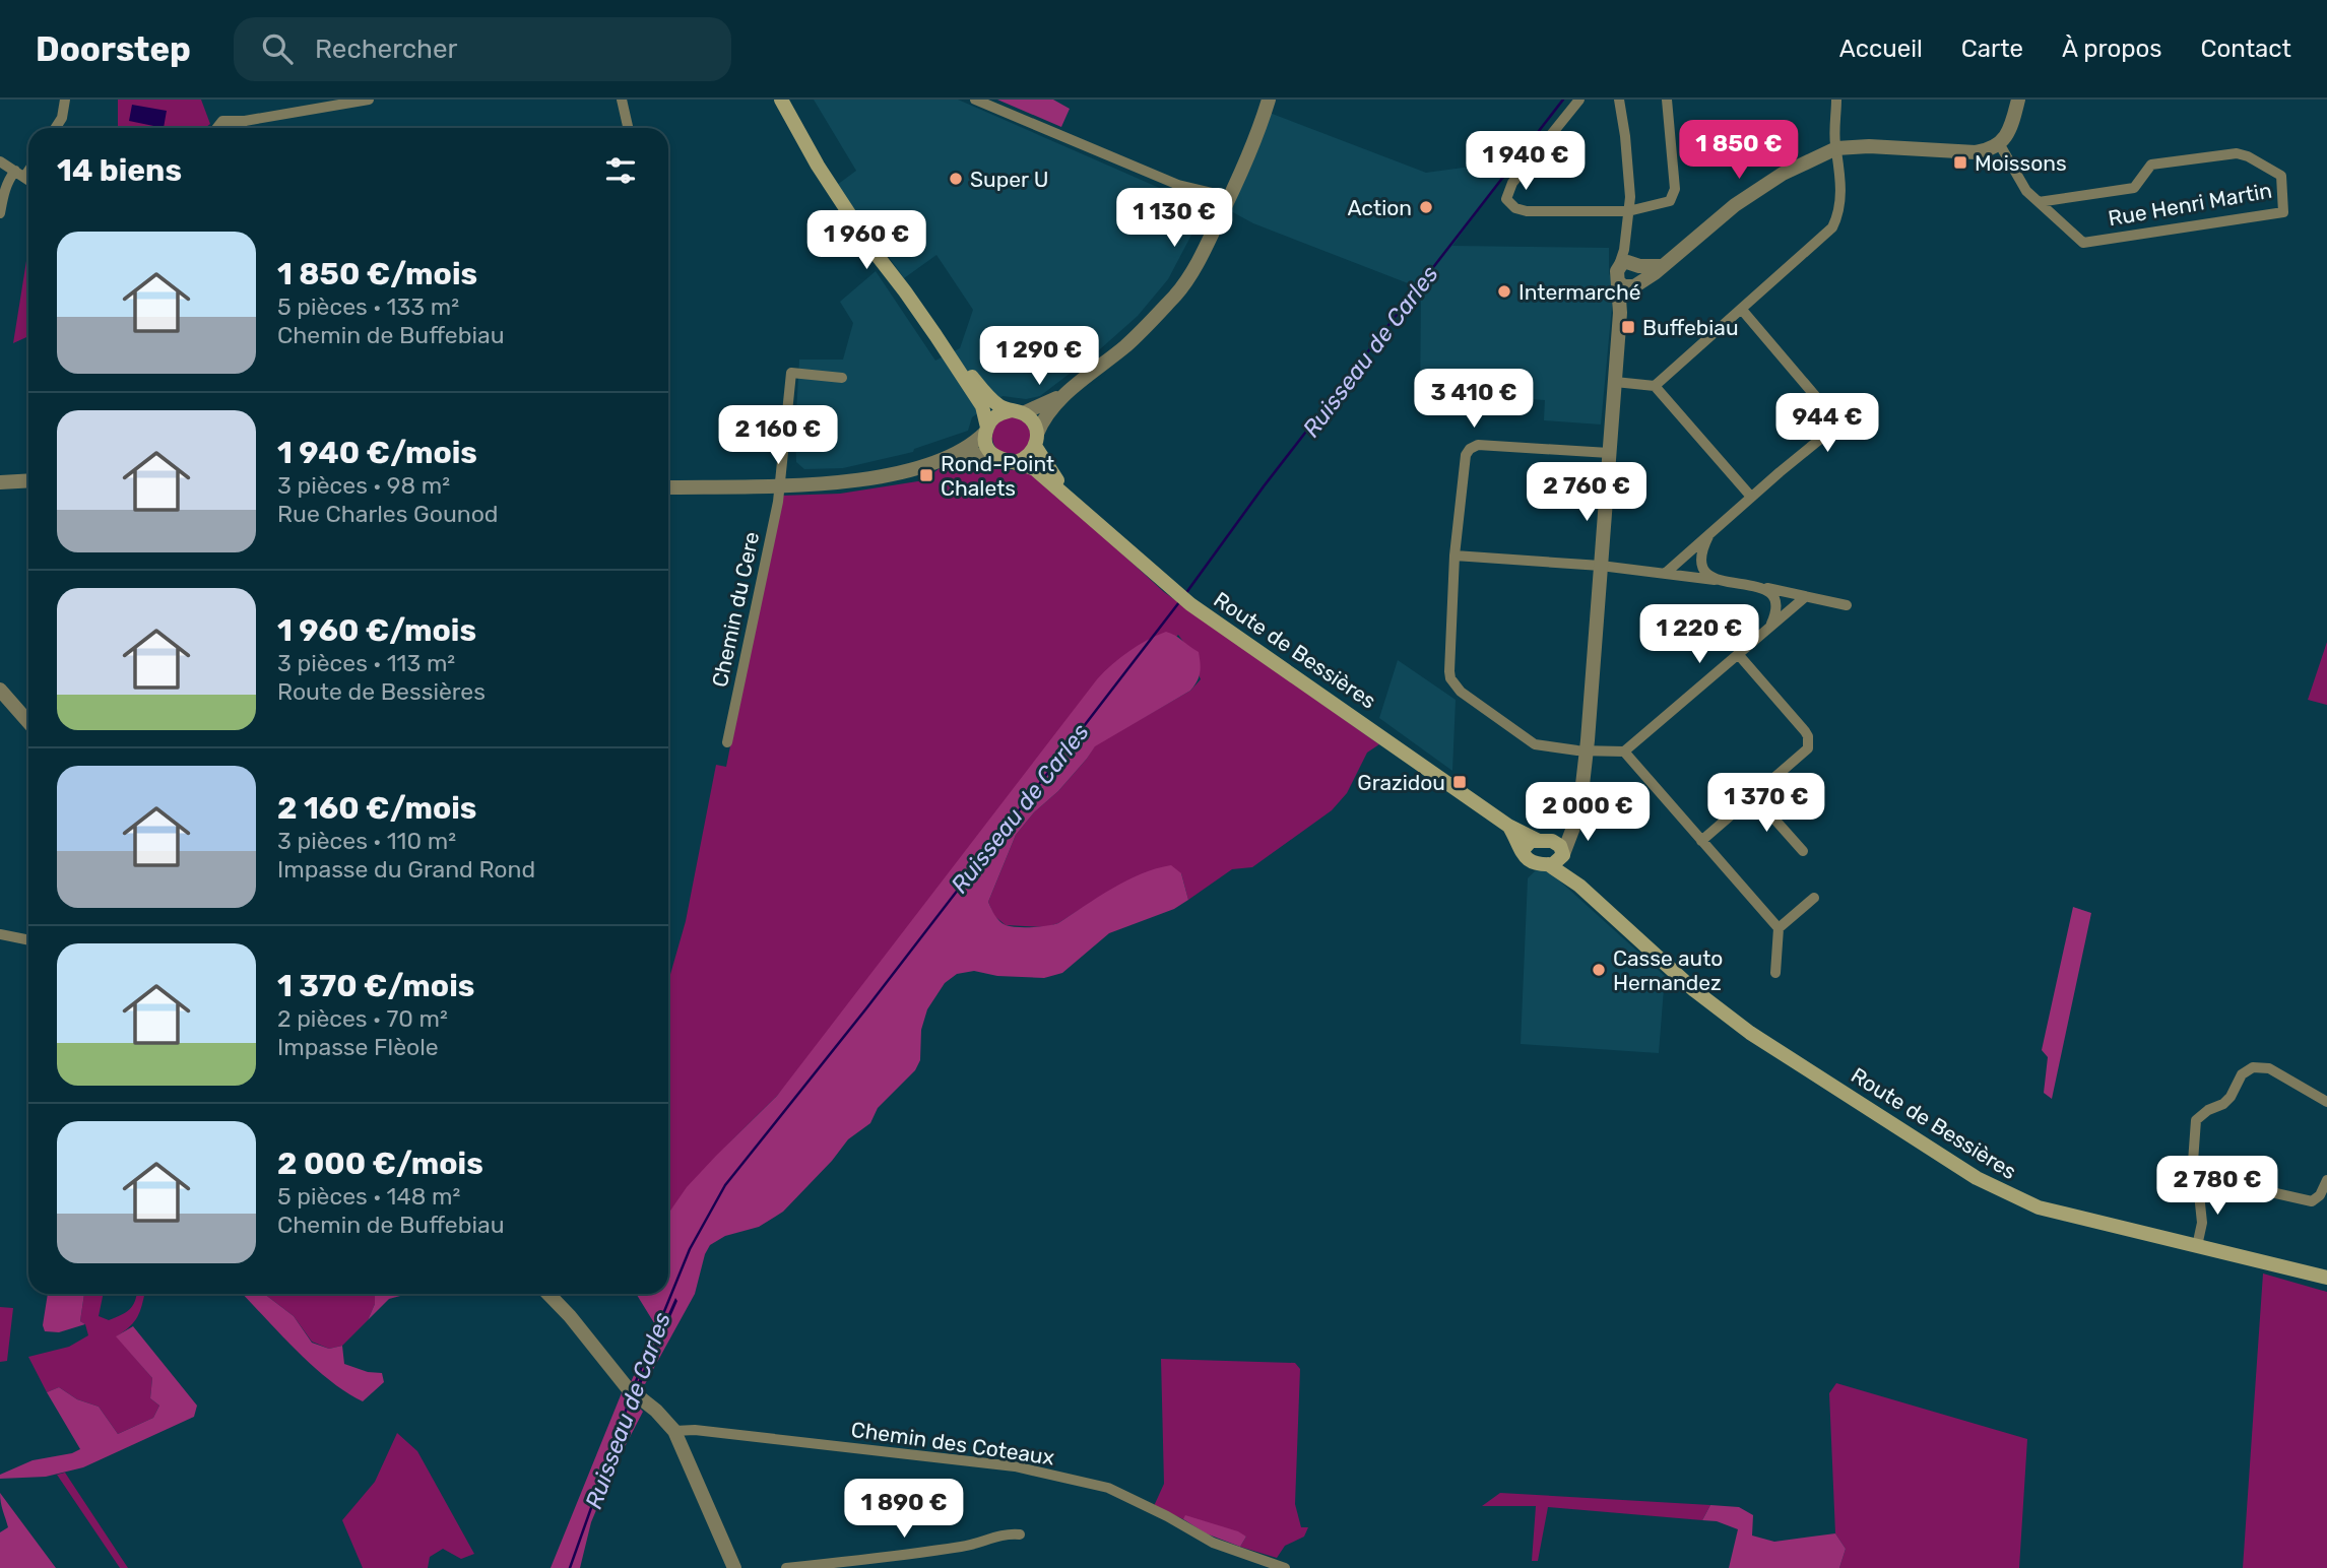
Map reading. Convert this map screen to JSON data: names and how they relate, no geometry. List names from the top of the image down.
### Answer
{
  "streets": {
    "main road": ["Route de Bessières"],
    "street": ["Rue Henri Martin", "Chemin du Cere", "Chemin des Coteaux"]
  },
  "water": ["Ruisseau de Carles"],
  "places": {
    "transit": [
      "Moissons",
      "Buffebiau",
      "Rond-Point Chalets",
      "Grazidou"
    ],
    "other": [
      "Super U",
      "Action",
      "Intermarché",
      "Casse auto Hernandez"
    ]
  },
  "page": {
    "header": "Doorstep",
    "search": "Rechercher",
    "nav": [
      "Accueil",
      "Carte",
      "À propos",
      "Contact"
    ],
    "price": [
      "1 850 €",
      "1 940 €",
      "1 130 €",
      "1 960 €",
      "1 290 €",
      "3 410 €",
      "944 €",
      "2 160 €",
      "2 760 €",
      "1 220 €",
      "1 370 €",
      "2 000 €",
      "2 780 €",
      "1 890 €"
    ],
    "heading": "14 biens",
    "list": [
      {
        "name": "1 850 €/mois",
        "note": "5 pièces · 133 m² · Chemin de Buffebiau"
      },
      {
        "name": "1 940 €/mois",
        "note": "3 pièces · 98 m² · Rue Charles Gounod"
      },
      {
        "name": "1 960 €/mois",
        "note": "3 pièces · 113 m² · Route de Bessières"
      },
      {
        "name": "2 160 €/mois",
        "note": "3 pièces · 110 m² · Impasse du Grand Rond"
      },
      {
        "name": "1 370 €/mois",
        "note": "2 pièces · 70 m² · Impasse Flèole"
      },
      {
        "name": "2 000 €/mois",
        "note": "5 pièces · 148 m² · Chemin de Buffebiau"
      }
    ]
  }
}
